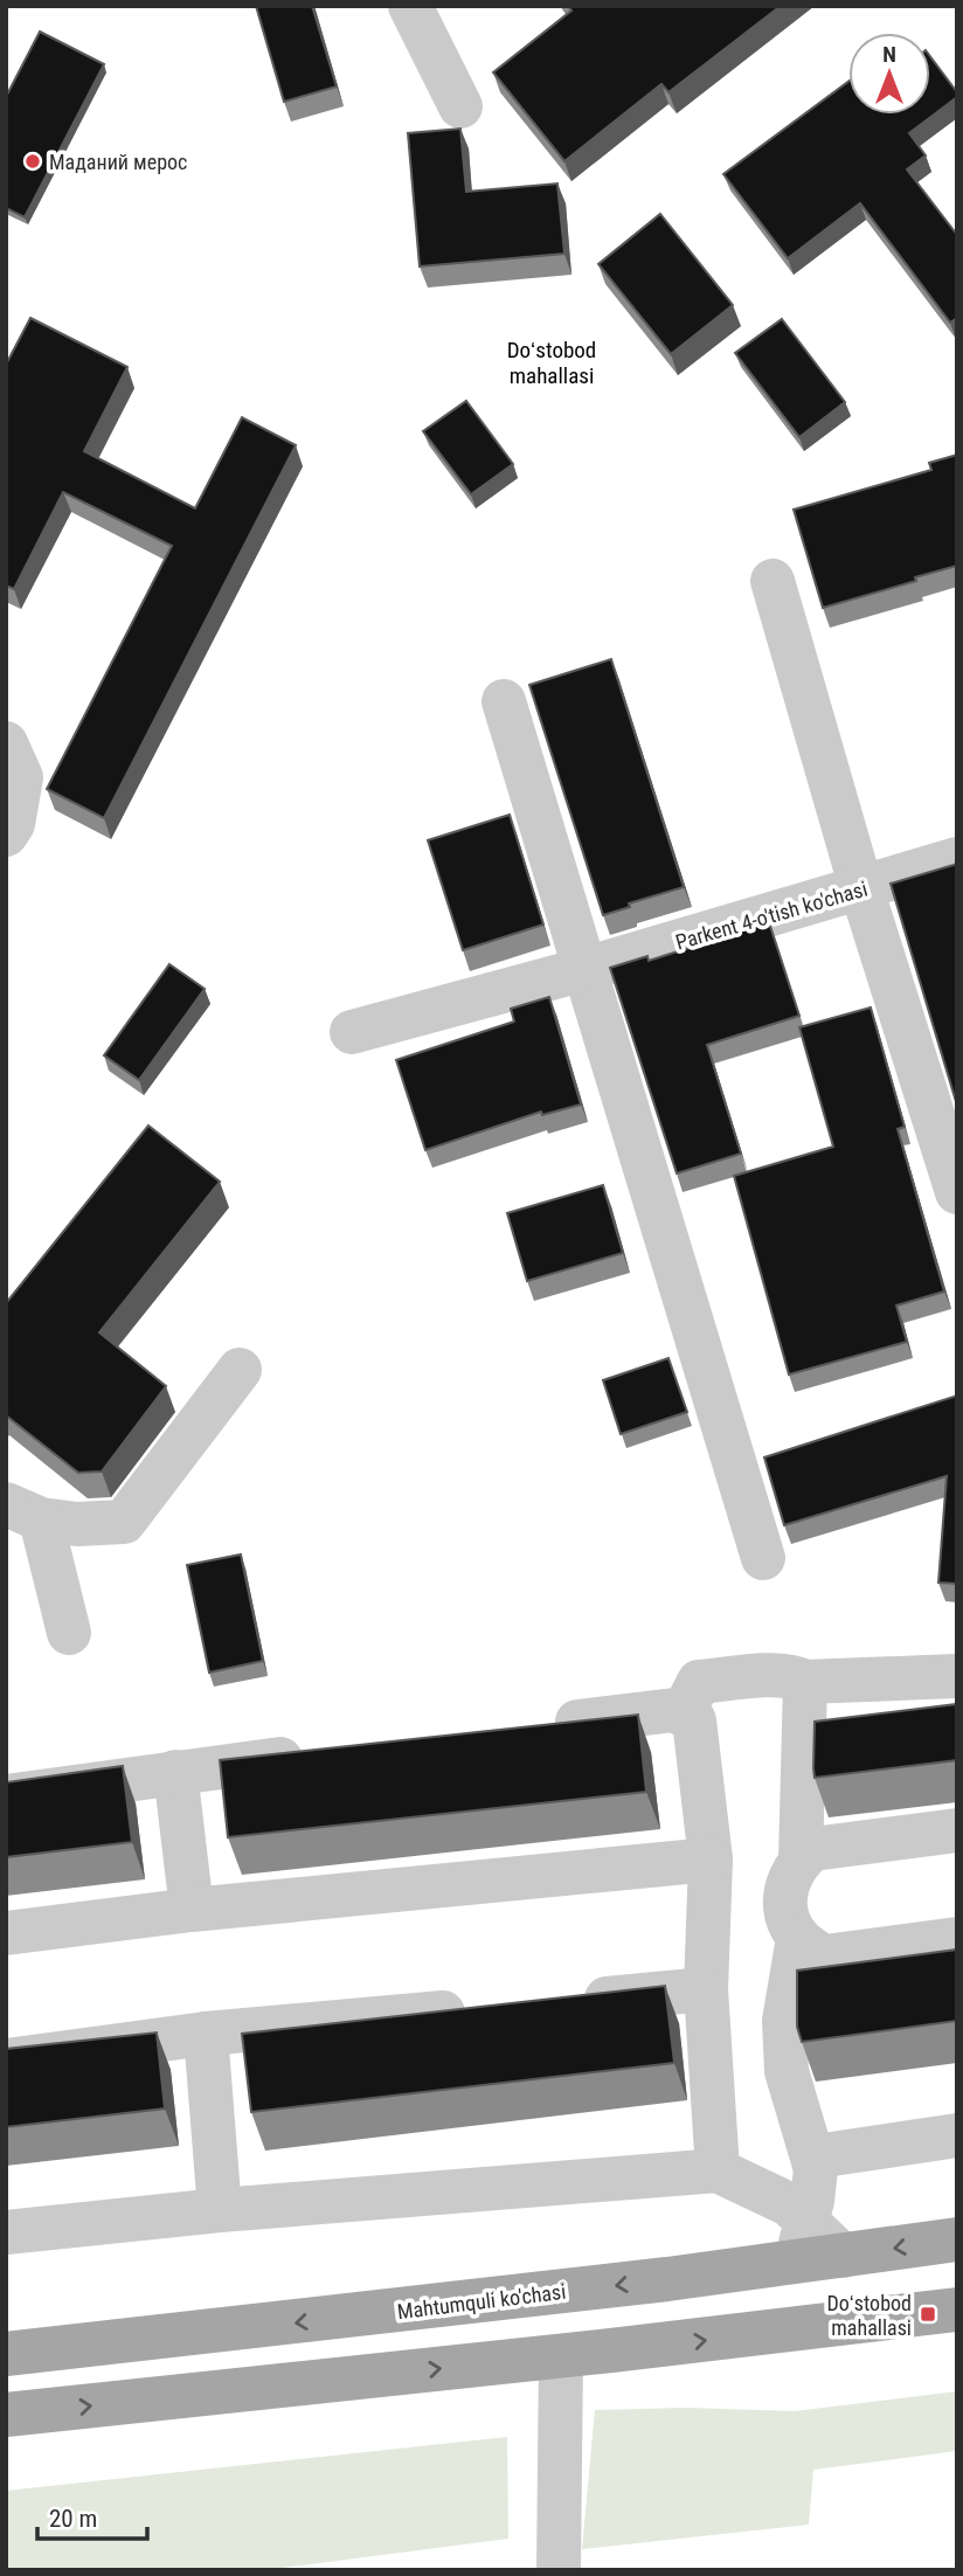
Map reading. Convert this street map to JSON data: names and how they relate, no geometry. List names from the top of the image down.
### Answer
{
  "streets": {
    "main road": ["Mahtumquli ko'chasi"],
    "street": ["Parkent 4-o'tish ko'chasi"]
  },
  "districts": ["Doʻstobod mahallasi"],
  "places": {
    "other": ["Маданий мерос"],
    "transit": ["Doʻstobod mahallasi"]
  },
  "scale_bar": "20 m",
  "north": "top"
}
